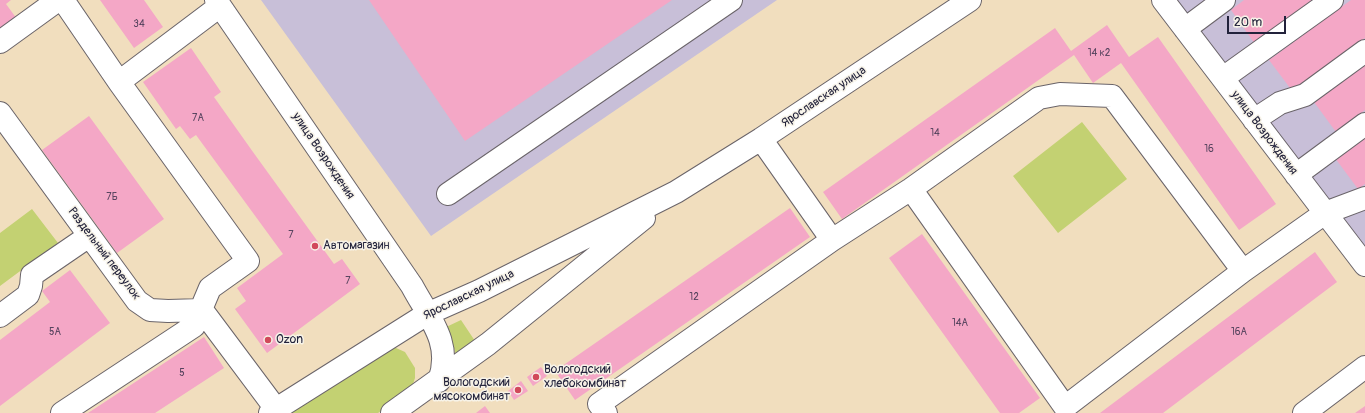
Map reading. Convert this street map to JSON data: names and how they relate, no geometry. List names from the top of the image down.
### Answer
{
  "streets": {
    "street": ["Ярославская улица", "улица Возрождения", "Раздельный переулок"]
  },
  "crossings": [
    ["Ярославская улица", "улица Возрождения"]
  ],
  "places": [
    "Автомагазин",
    "Ozon",
    "Вологодский хлебокомбинат",
    "Вологодский мясокомбинат"
  ],
  "house_numbers": [
    "34",
    "14 к2",
    "7А",
    "14",
    "16",
    "7Б",
    "7",
    "7",
    "12",
    "14А",
    "5А",
    "16А",
    "5"
  ],
  "scale_bar": "20 m"
}
